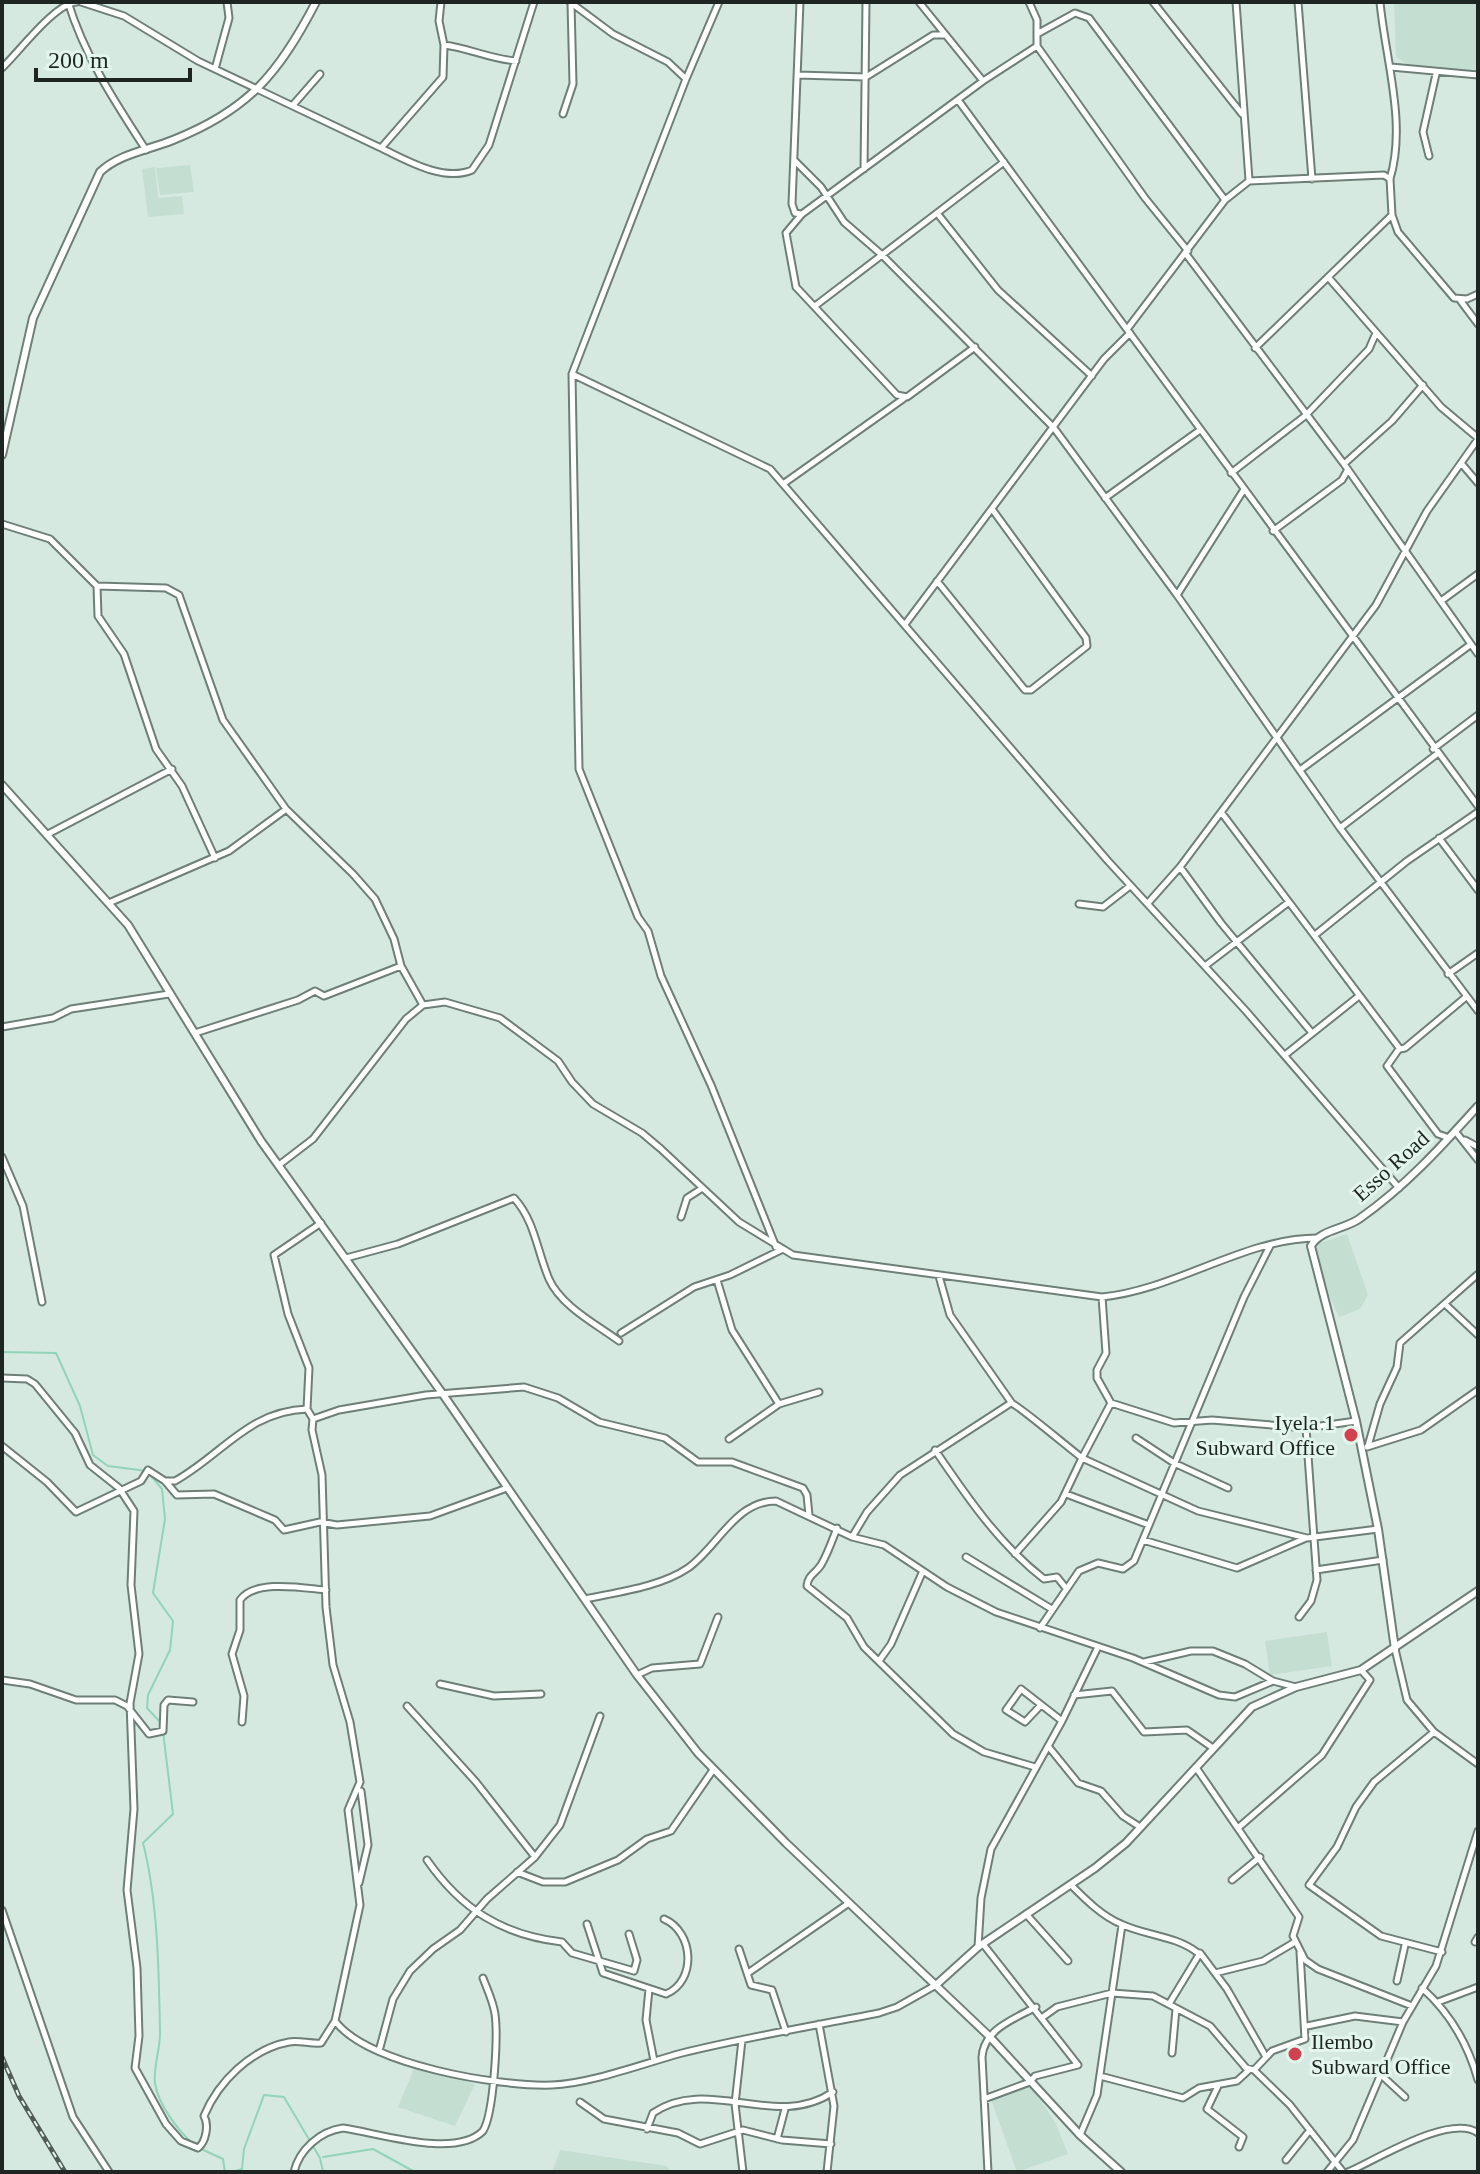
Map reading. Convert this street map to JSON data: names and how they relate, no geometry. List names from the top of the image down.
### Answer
{
  "streets": {
    "street": ["Esso Road"]
  },
  "places": ["Iyela 1 Subward Office", "Ilembo Subward Office"],
  "scale_bar": "200 m"
}
